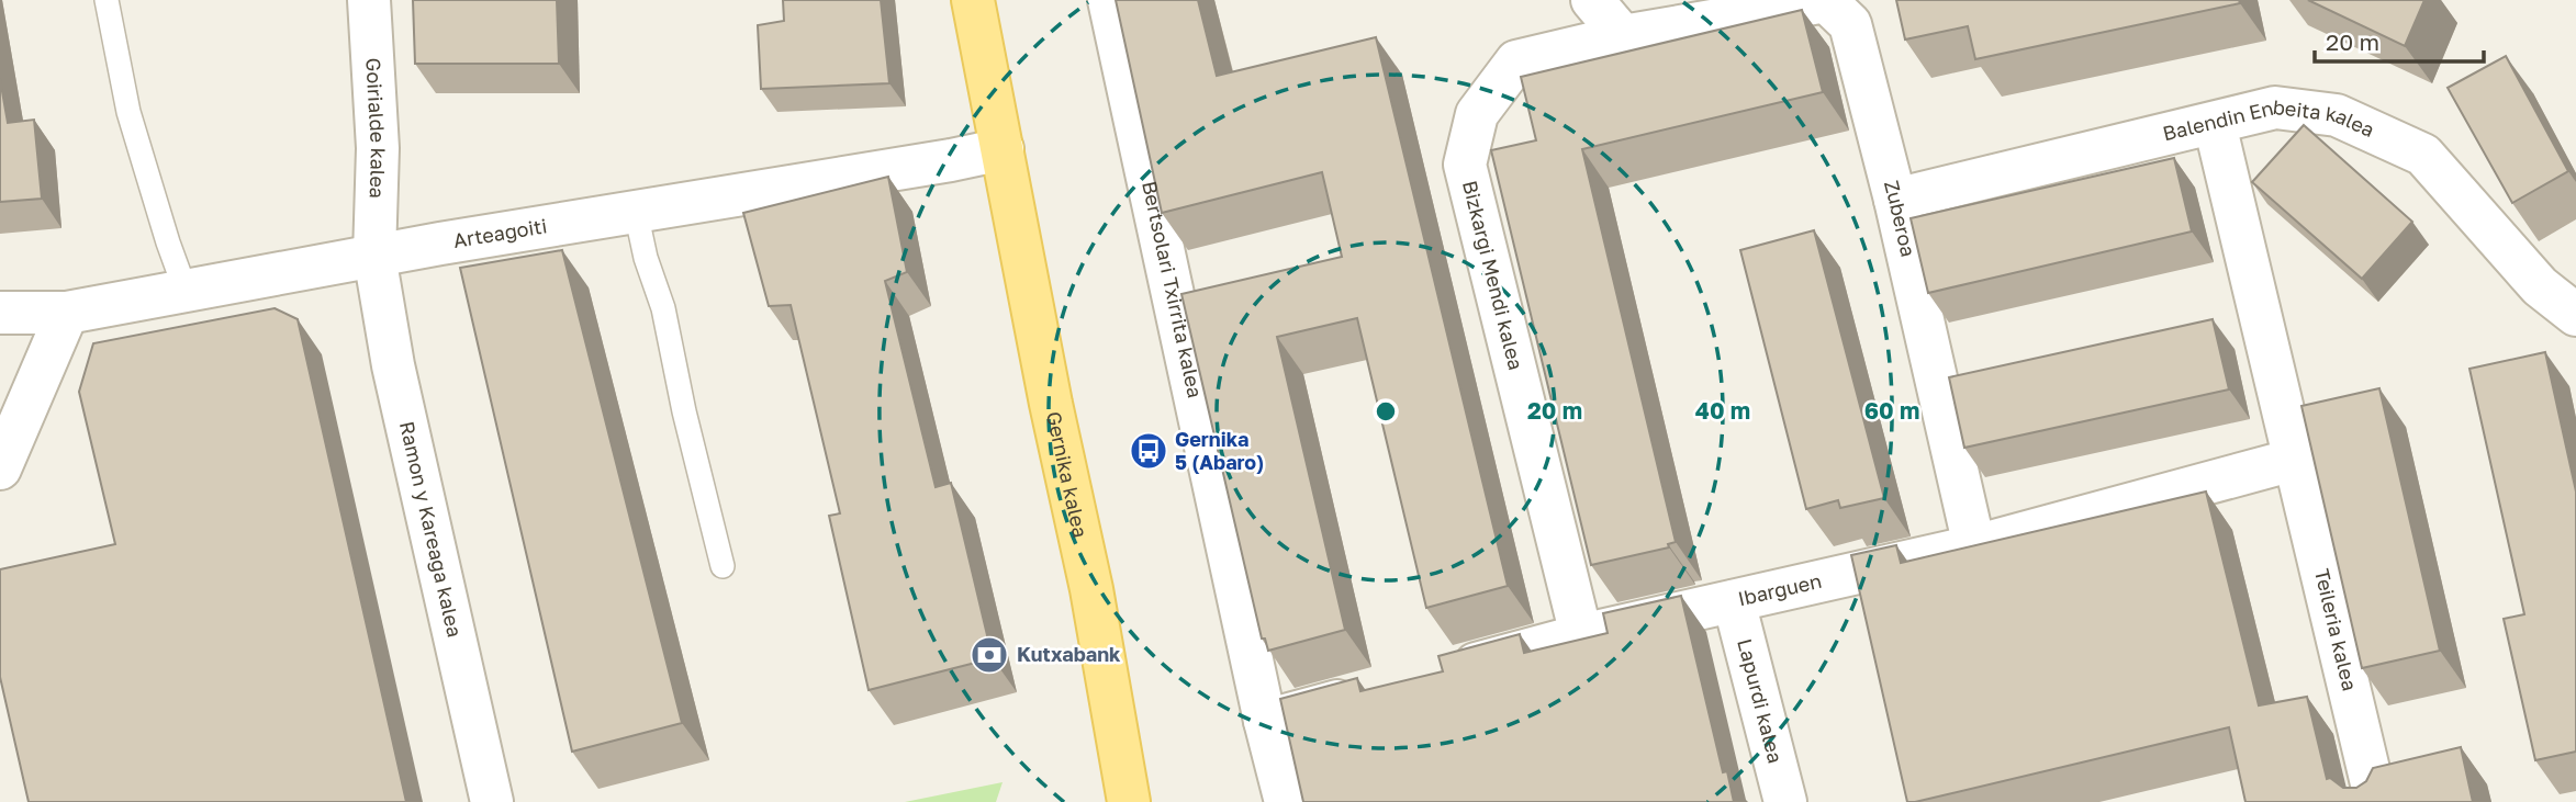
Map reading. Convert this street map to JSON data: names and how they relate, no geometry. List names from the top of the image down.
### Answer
{
  "streets": {
    "main road": ["Gernika kalea"],
    "street": [
      "Goirialde kalea",
      "Balendin Enbeita kalea",
      "Zuberoa",
      "Arteagoiti",
      "Bizkargi Mendi kalea",
      "Bertsolari Txirrita kalea",
      "Ramon y Kareaga kalea",
      "Ibarguen",
      "Teileria kalea",
      "Lapurdi kalea"
    ]
  },
  "crossings": [
    ["Goirialde kalea", "Arteagoiti"],
    ["Goirialde kalea", "Ramon y Kareaga kalea"],
    ["Balendin Enbeita kalea", "Zuberoa"],
    ["Balendin Enbeita kalea", "Teileria kalea"],
    ["Zuberoa", "Bizkargi Mendi kalea"],
    ["Zuberoa", "Ibarguen"],
    ["Arteagoiti", "Gernika kalea"],
    ["Arteagoiti", "Ramon y Kareaga kalea"],
    ["Bizkargi Mendi kalea", "Ibarguen"],
    ["Ibarguen", "Teileria kalea"],
    ["Ibarguen", "Lapurdi kalea"]
  ],
  "places": {
    "bus stop": ["Gernika 5 (Abaro)"],
    "bank": ["Kutxabank"]
  },
  "scale_bar": "20 m",
  "rings": ["20 m", "40 m", "60 m"]
}
